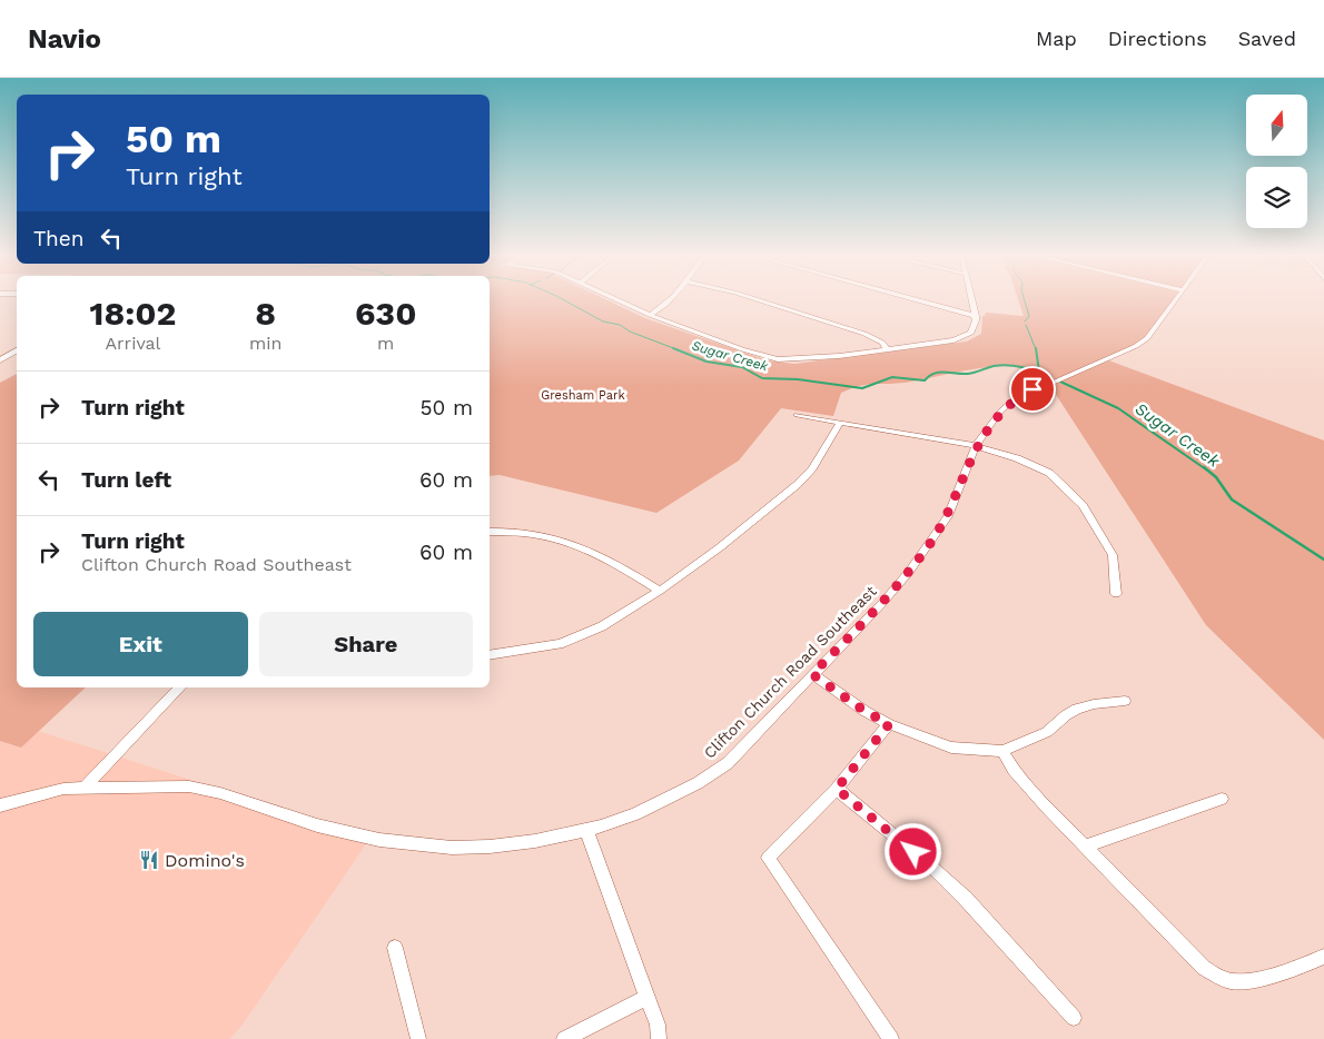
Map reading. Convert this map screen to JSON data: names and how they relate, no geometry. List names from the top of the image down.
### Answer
{
  "streets": {
    "street": ["Clifton Church Road Southeast"]
  },
  "water": ["Sugar Creek"],
  "parks": ["Gresham Park"],
  "places": {
    "restaurant": ["Domino's"]
  },
  "north": "top",
  "page": {
    "header": "Navio",
    "nav": ["Map", "Directions", "Saved"],
    "turn": ["50 m", "Turn right"],
    "then": "Then",
    "eta": [
      "18:02",
      "Arrival",
      "8",
      "min",
      "630",
      "m"
    ],
    "list": [
      {
        "name": "Turn right",
        "value": "50 m"
      },
      {
        "name": "Turn left",
        "value": "60 m"
      },
      {
        "name": "Turn right",
        "note": "Clifton Church Road Southeast",
        "value": "60 m"
      }
    ],
    "buttons": ["Exit", "Share"]
  }
}
